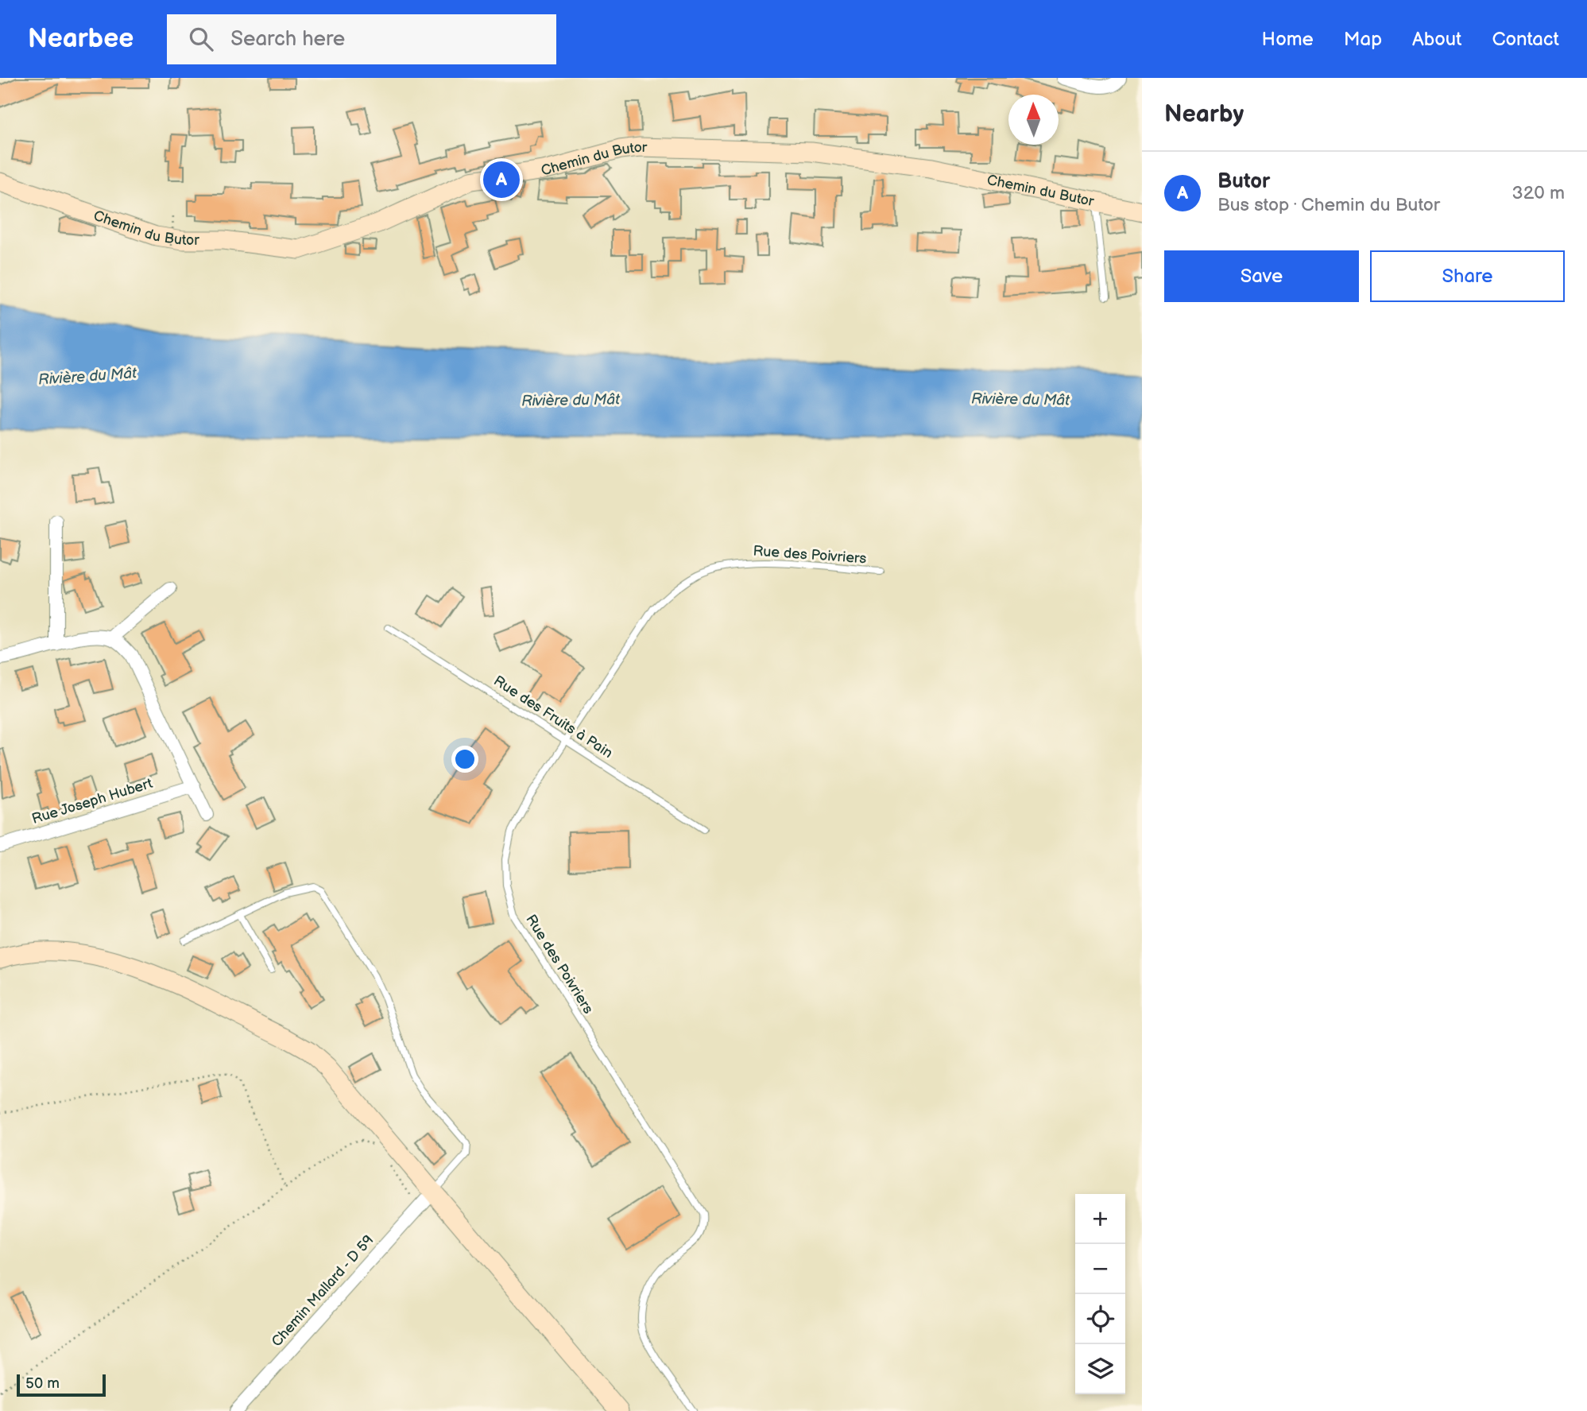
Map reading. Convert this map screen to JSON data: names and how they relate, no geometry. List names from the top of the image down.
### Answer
{
  "streets": {
    "street": ["Chemin du Butor", "Rue Joseph Hubert", "Chemin Mallard - D 59"],
    "lane": ["Rue des Poivriers", "Rue des Fruits à Pain"]
  },
  "crossings": [
    ["Rue des Poivriers", "Rue des Fruits à Pain"]
  ],
  "water": ["Rivière du Mât"],
  "scale_bar": "50 m",
  "north": "top",
  "page": {
    "header": "Nearbee",
    "search": "Search here",
    "nav": [
      "Home",
      "Map",
      "About",
      "Contact"
    ],
    "heading": "Nearby",
    "list": [
      {
        "mark": "A",
        "name": "Butor",
        "note": "Bus stop · Chemin du Butor",
        "value": "320 m"
      }
    ],
    "pins": "A",
    "buttons": ["Save", "Share"],
    "map_buttons": ["+", "−"],
    "scale": "50 m"
  }
}
